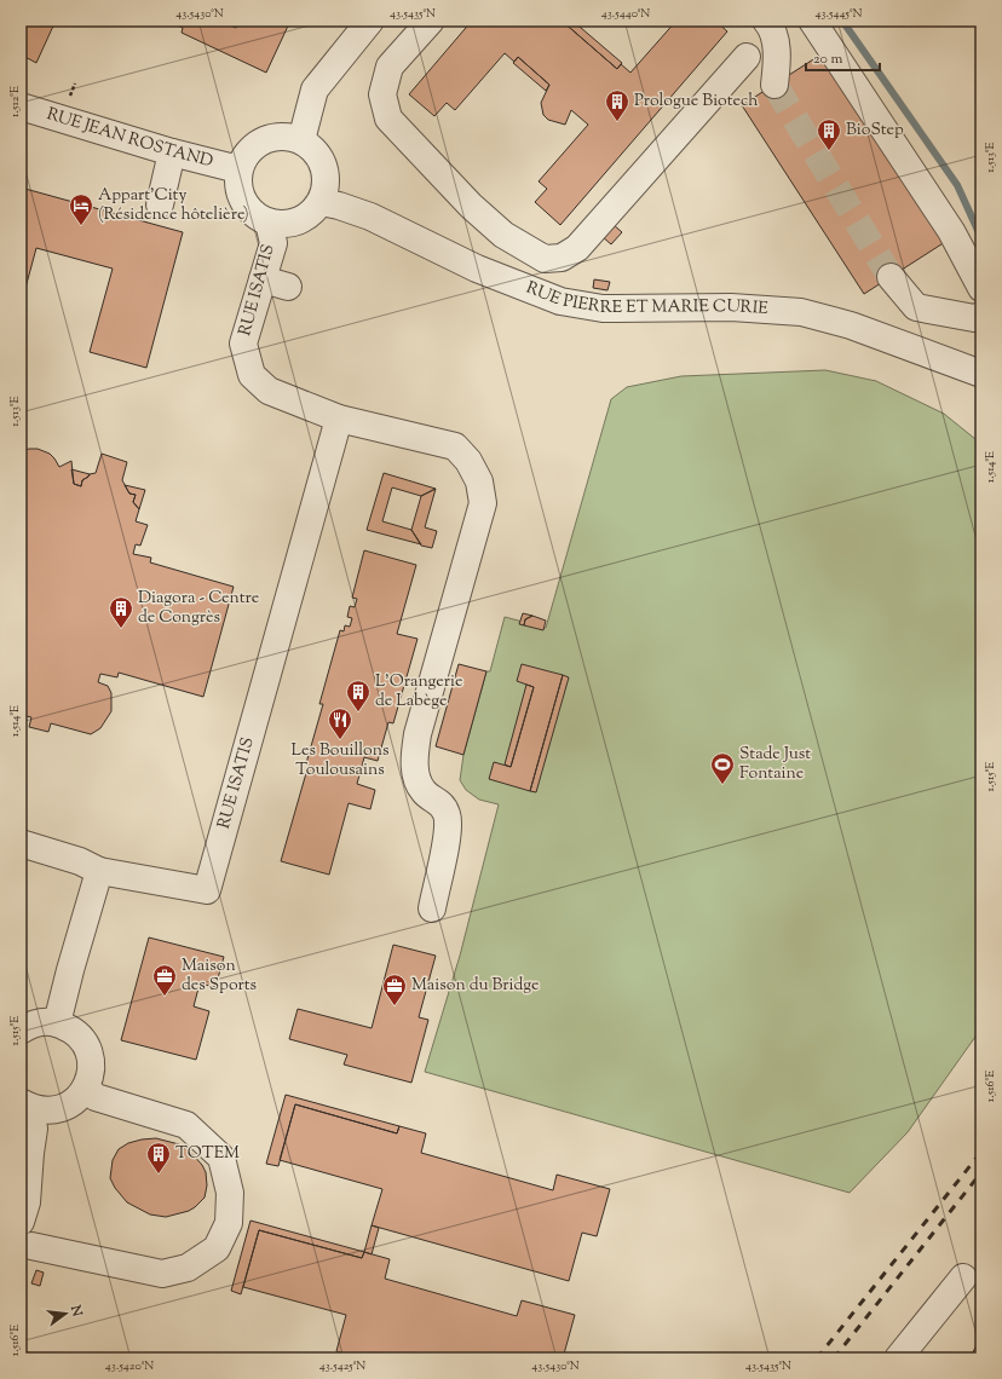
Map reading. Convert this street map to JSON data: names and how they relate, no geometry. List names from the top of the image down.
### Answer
{
  "streets": {
    "street": ["RUE JEAN ROSTAND", "RUE ISATIS", "RUE PIERRE ET MARIE CURIE"]
  },
  "crossings": [
    ["RUE JEAN ROSTAND", "RUE ISATIS"],
    ["RUE JEAN ROSTAND", "RUE PIERRE ET MARIE CURIE"],
    ["RUE ISATIS", "RUE PIERRE ET MARIE CURIE"]
  ],
  "places": {
    "building": [
      "Prologue Biotech",
      "BioStep",
      "Diagora - Centre de Congrès",
      "L'Orangerie de Labège",
      "TOTEM"
    ],
    "hotel": ["Appart'City (Résidence hôtelière)"],
    "restaurant": ["Les Bouillons Toulousains"],
    "sports": ["Stade Just Fontaine"],
    "office": ["Maison des Sports", "Maison du Bridge"]
  },
  "scale_bar": "20 m",
  "north": "right",
  "coordinates": [
    "43.5430°N",
    "43.5435°N",
    "43.5440°N",
    "43.5445°N",
    "1.512°E",
    "1.513°E",
    "1.514°E",
    "1.515°E",
    "1.516°E",
    "43.5420°N",
    "43.5425°N"
  ]
}
